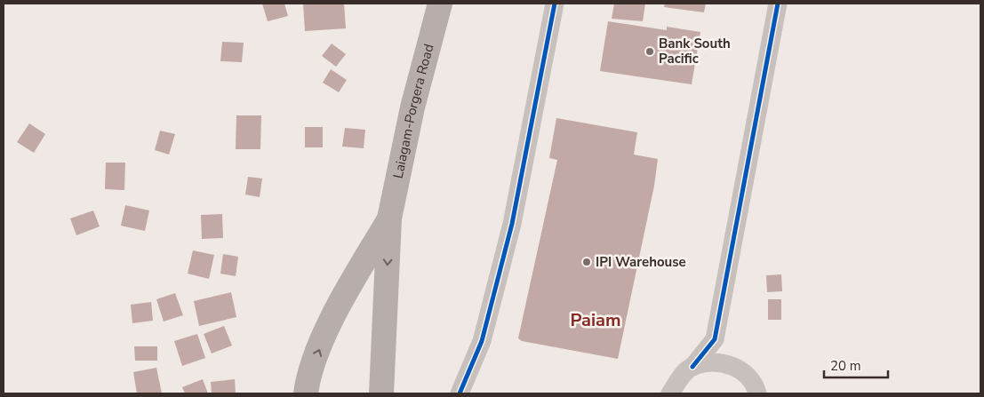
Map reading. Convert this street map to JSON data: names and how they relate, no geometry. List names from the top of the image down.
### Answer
{
  "streets": {
    "main road": ["Laiagam-Porgera Road"]
  },
  "districts": ["Paiam"],
  "places": ["Bank South Pacific", "IPI Warehouse"],
  "scale_bar": "20 m"
}
